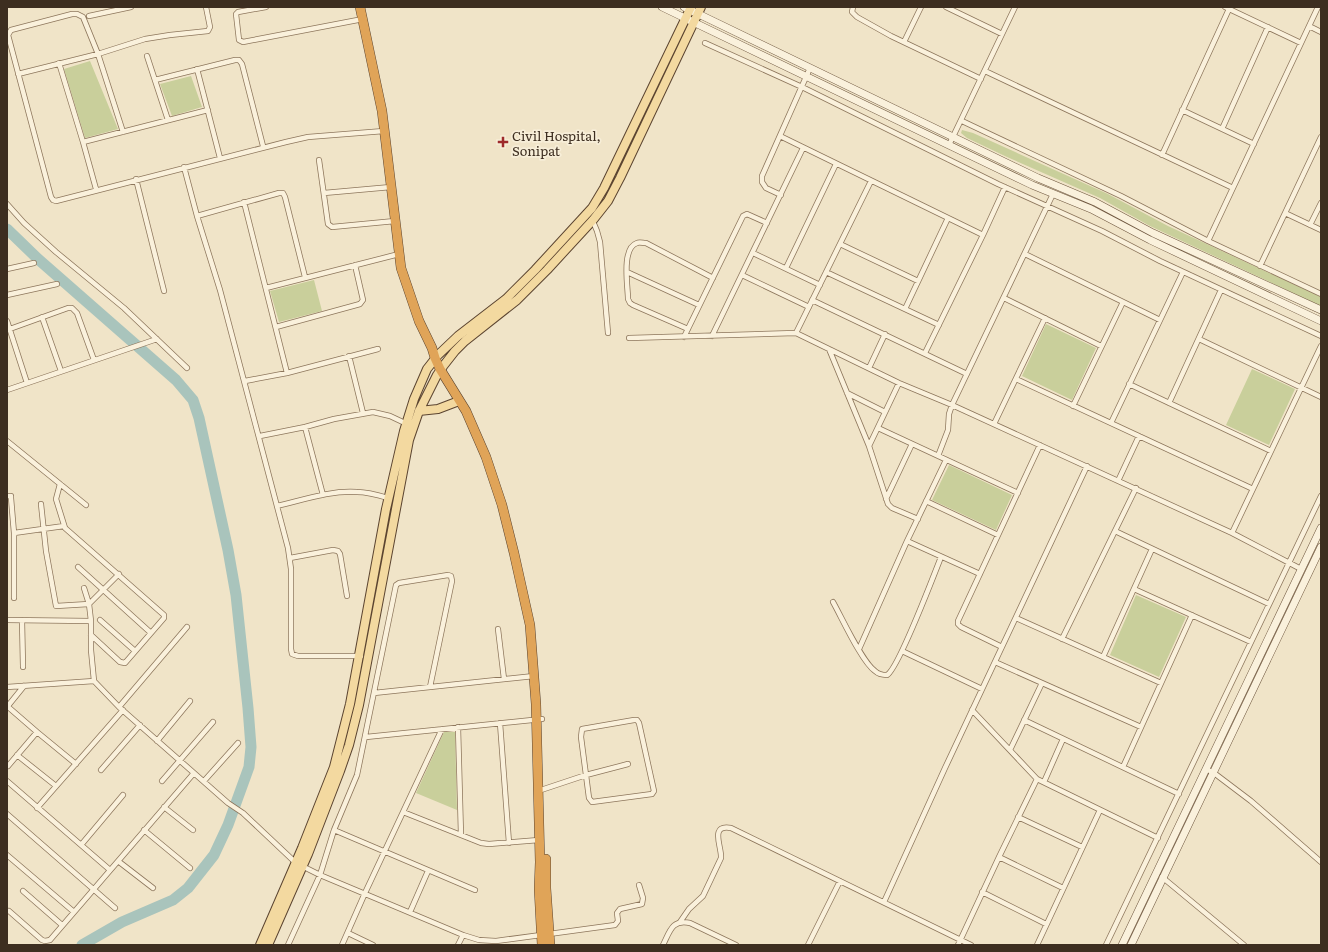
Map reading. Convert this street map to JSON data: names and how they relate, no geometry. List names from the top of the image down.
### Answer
{
  "places": {
    "health": ["Civil Hospital, Sonipat"]
  }
}
